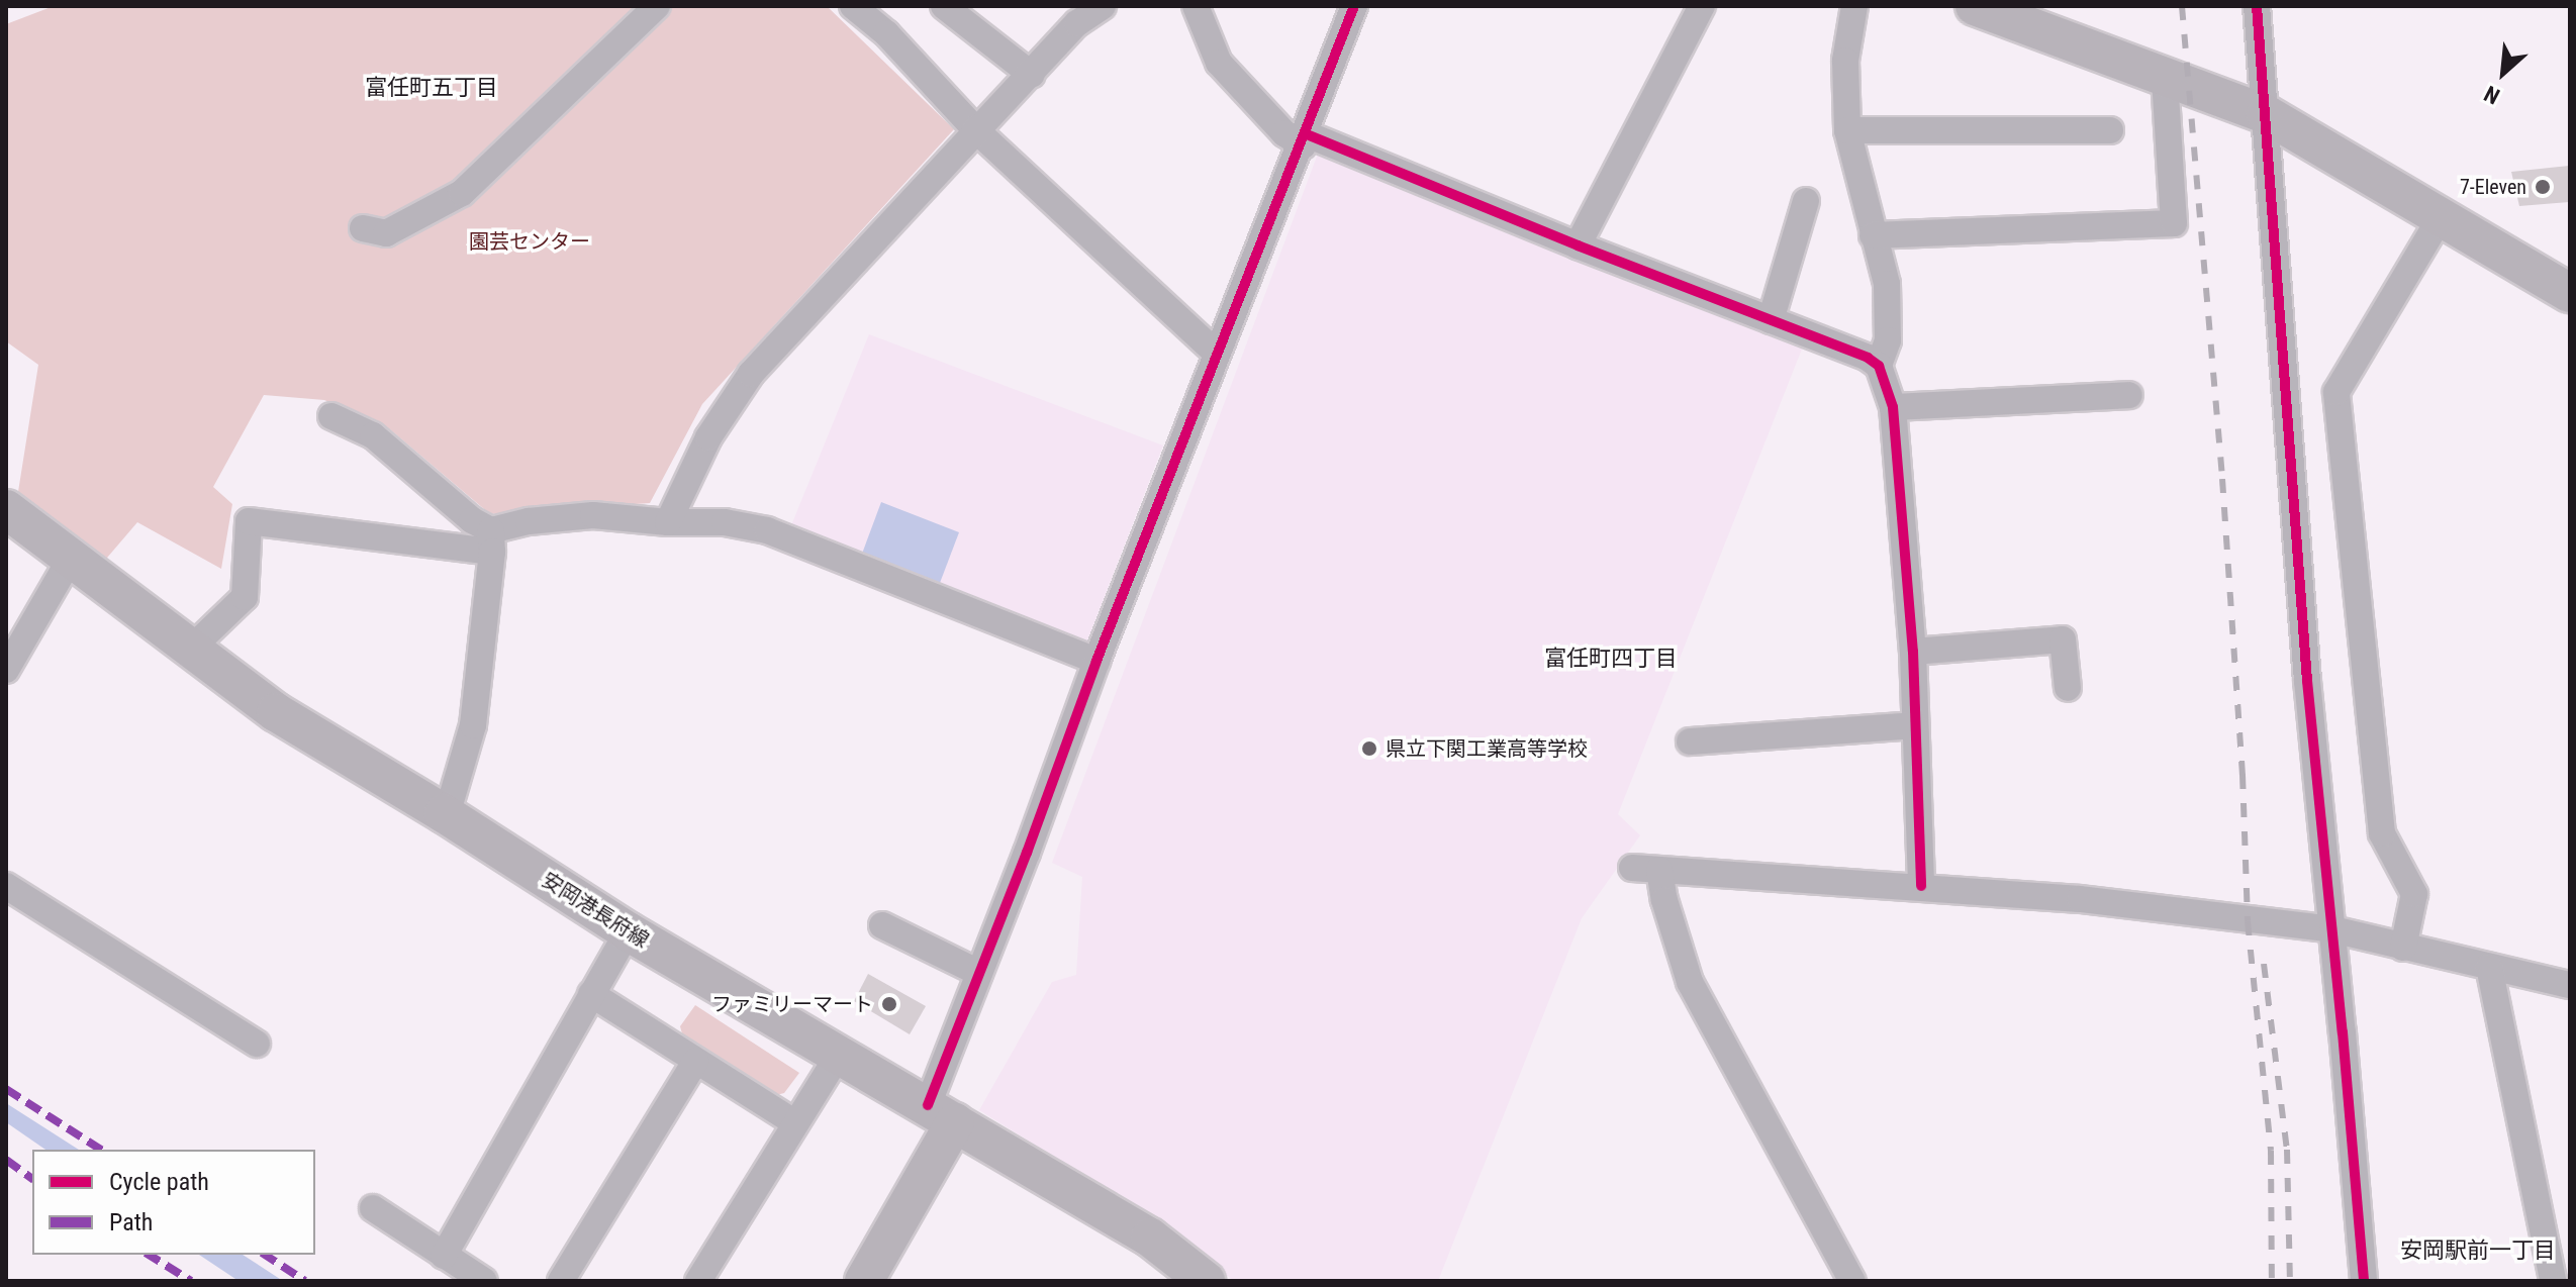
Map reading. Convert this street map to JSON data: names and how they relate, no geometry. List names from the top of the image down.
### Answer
{
  "streets": {
    "main road": ["安岡港長府線"]
  },
  "districts": ["富任町五丁目", "富任町四丁目", "安岡駅前一丁目"],
  "parks": ["園芸センター"],
  "places": ["7-Eleven", "県立下関工業高等学校", "ファミリーマート"],
  "legend": ["Cycle path", "Path"],
  "north": "bottom left"
}
